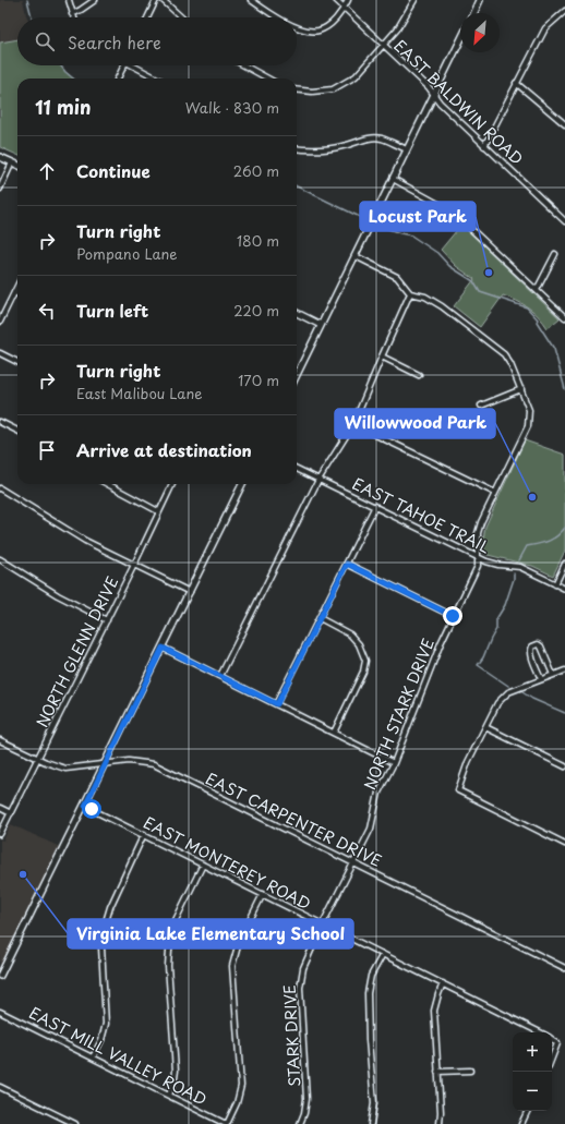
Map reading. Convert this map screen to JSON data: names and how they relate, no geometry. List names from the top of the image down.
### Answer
{
  "streets": {
    "street": [
      "EAST BALDWIN ROAD",
      "EAST TAHOE TRAIL",
      "NORTH GLENN DRIVE",
      "NORTH STARK DRIVE",
      "EAST CARPENTER DRIVE",
      "EAST MONTEREY ROAD",
      "STARK DRIVE",
      "EAST MILL VALLEY ROAD"
    ]
  },
  "crossings": [
    ["EAST TAHOE TRAIL", "NORTH STARK DRIVE"],
    ["NORTH GLENN DRIVE", "EAST CARPENTER DRIVE"],
    ["NORTH STARK DRIVE", "EAST CARPENTER DRIVE"],
    ["NORTH STARK DRIVE", "EAST MONTEREY ROAD"],
    ["NORTH STARK DRIVE", "STARK DRIVE"],
    ["EAST MONTEREY ROAD", "STARK DRIVE"]
  ],
  "places": ["Locust Park", "Willowwood Park", "Virginia Lake Elementary School"],
  "north": "bottom left",
  "page": {
    "search": "Search here",
    "heading": ["11 min", "Walk · 830 m"],
    "list": [
      ["Continue", "260 m"],
      ["Turn right", "Pompano Lane", "180 m"],
      ["Turn left", "220 m"],
      ["Turn right", "East Malibou Lane", "170 m"],
      "Arrive at destination"
    ],
    "map_buttons": ["+", "−"]
  }
}
